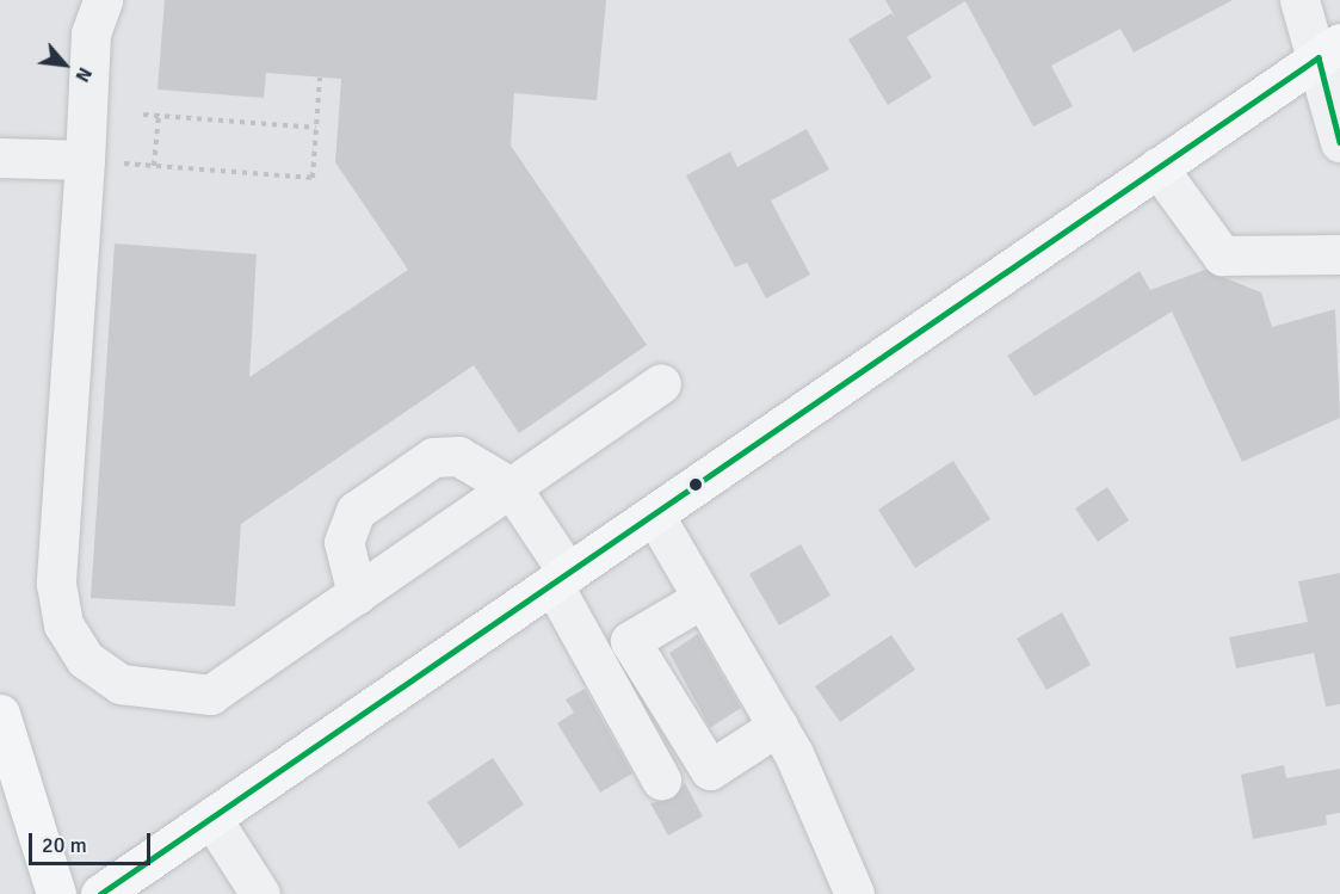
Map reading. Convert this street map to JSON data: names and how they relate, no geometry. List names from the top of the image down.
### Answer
{
  "scale_bar": "20 m",
  "north": "bottom right"
}
